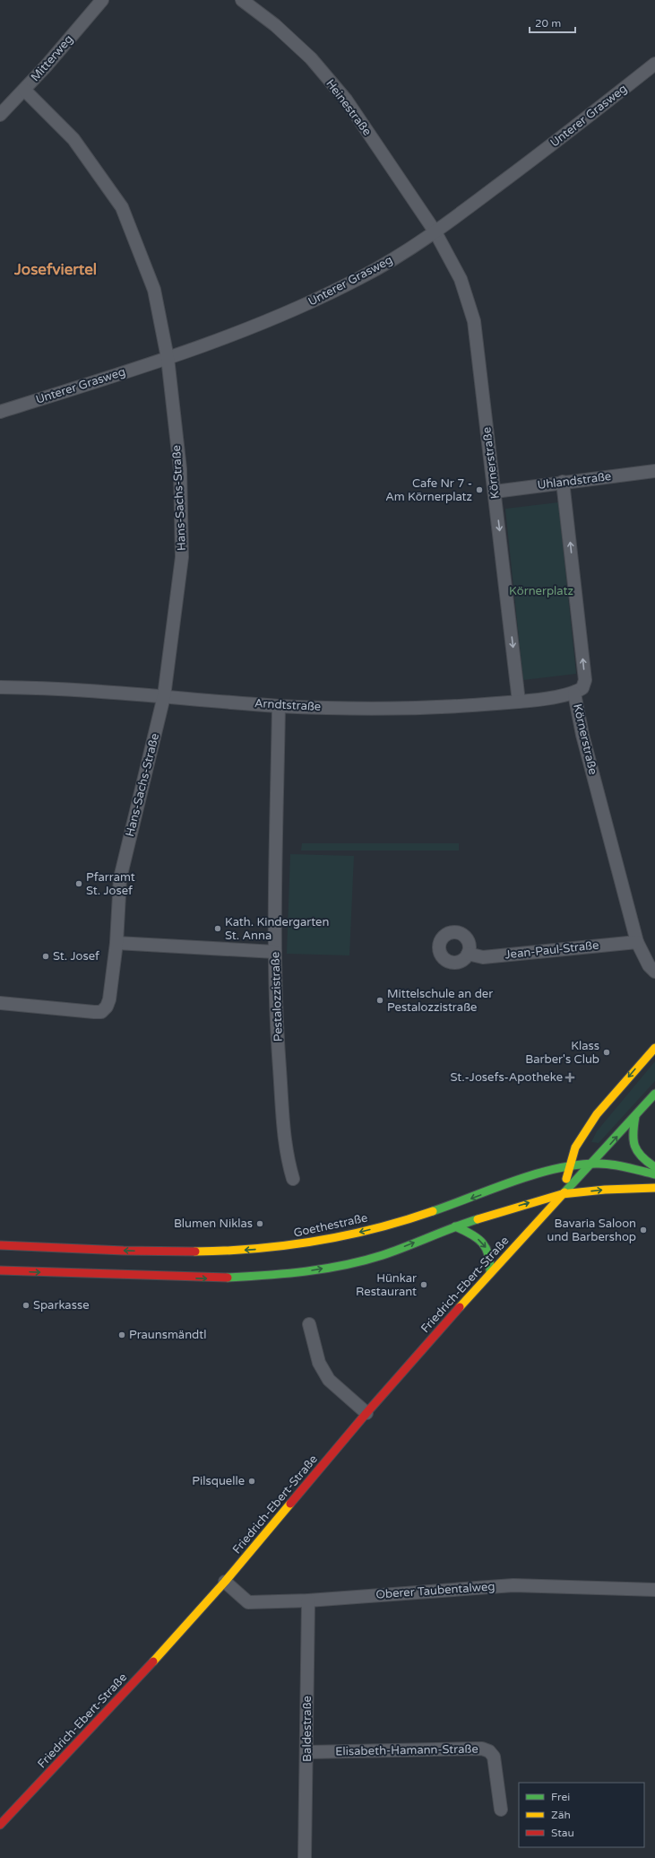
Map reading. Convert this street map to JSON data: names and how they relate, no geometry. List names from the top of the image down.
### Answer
{
  "streets": {
    "main road": ["Goethestraße", "Friedrich-Ebert-Straße"],
    "street": [
      "Mitterweg",
      "Heinestraße",
      "Unterer Grasweg",
      "Körnerstraße",
      "Uhlandstraße",
      "Hans-Sachs-Straße",
      "Arndtstraße",
      "Jean-Paul-Straße",
      "Pestalozzistraße",
      "Oberer Taubentalweg",
      "Baldestraße",
      "Elisabeth-Hamann-Straße"
    ]
  },
  "crossings": [
    ["Mitterweg", "Hans-Sachs-Straße"],
    ["Heinestraße", "Unterer Grasweg"],
    ["Heinestraße", "Körnerstraße"],
    ["Unterer Grasweg", "Körnerstraße"],
    ["Unterer Grasweg", "Hans-Sachs-Straße"],
    ["Körnerstraße", "Uhlandstraße"],
    ["Körnerstraße", "Arndtstraße"],
    ["Körnerstraße", "Jean-Paul-Straße"],
    ["Hans-Sachs-Straße", "Arndtstraße"],
    ["Arndtstraße", "Pestalozzistraße"],
    ["Goethestraße", "Friedrich-Ebert-Straße"],
    ["Friedrich-Ebert-Straße", "Oberer Taubentalweg"],
    ["Oberer Taubentalweg", "Baldestraße"],
    ["Baldestraße", "Elisabeth-Hamann-Straße"]
  ],
  "districts": ["Josefviertel"],
  "parks": ["Körnerplatz"],
  "places": {
    "other": [
      "Cafe Nr 7 - Am Körnerplatz",
      "Pfarramt St. Josef",
      "Kath. Kindergarten St. Anna",
      "St. Josef",
      "Mittelschule an der Pestalozzistraße",
      "Klass Barber's Club",
      "Blumen Niklas",
      "Bavaria Saloon und Barbershop",
      "Hünkar Restaurant",
      "Sparkasse",
      "Praunsmändtl",
      "Pilsquelle"
    ],
    "health": ["St.-Josefs-Apotheke"]
  },
  "legend": ["Frei", "Zäh", "Stau"],
  "scale_bar": "20 m"
}
